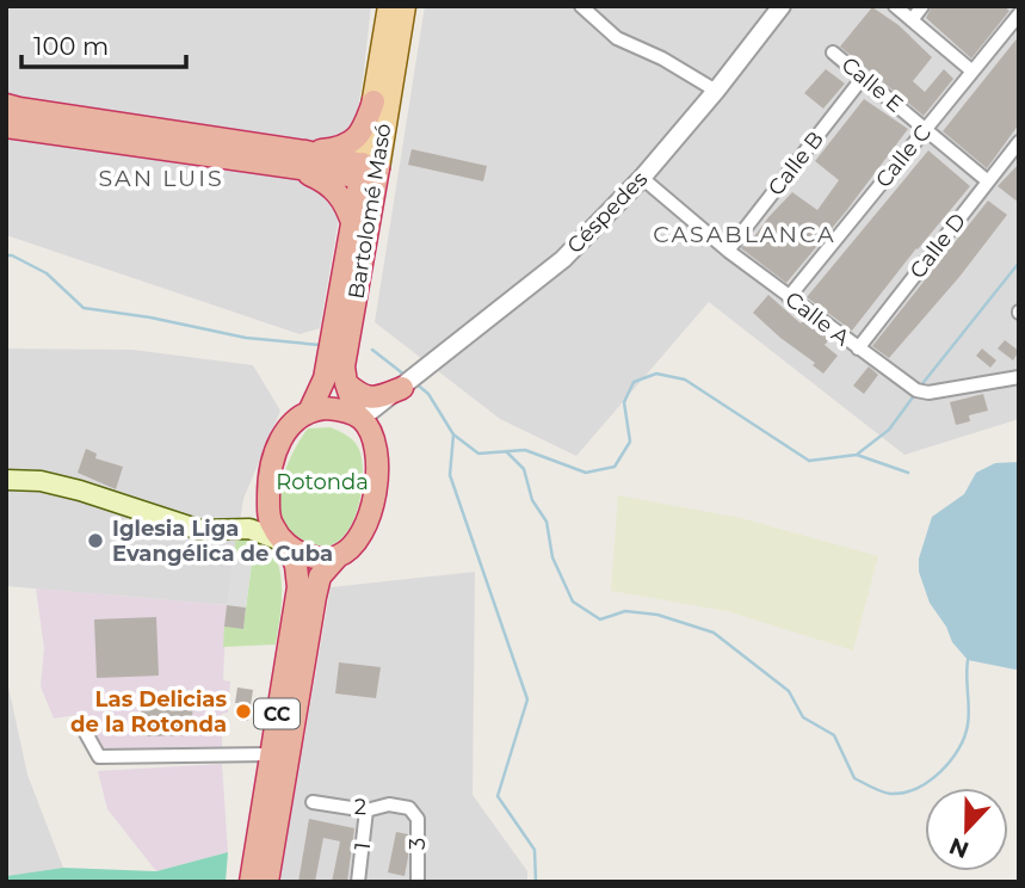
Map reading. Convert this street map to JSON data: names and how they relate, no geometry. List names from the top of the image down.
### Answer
{
  "streets": {
    "highway": ["Bartolomé Masó", "CC"],
    "street": [
      "Calle E",
      "Calle C",
      "Calle B",
      "Céspedes",
      "Calle D",
      "Calle A",
      "2",
      "3",
      "1"
    ]
  },
  "crossings": [
    ["Calle E", "Calle C"],
    ["Calle E", "Calle B"],
    ["Calle E", "Calle D"],
    ["Calle C", "Calle A"],
    ["Calle B", "Calle A"],
    ["Bartolomé Masó", "Céspedes"],
    ["Bartolomé Masó", "CC"],
    ["Céspedes", "Calle A"],
    ["Céspedes", "CC"],
    ["Calle D", "Calle A"],
    ["2", "3"],
    ["2", "1"]
  ],
  "districts": ["SAN LUIS", "CASABLANCA"],
  "parks": ["Rotonda"],
  "places": ["Iglesia Liga Evangélica de Cuba", "Las Delicias de la Rotonda"],
  "scale_bar": "100 m",
  "north": "bottom"
}
